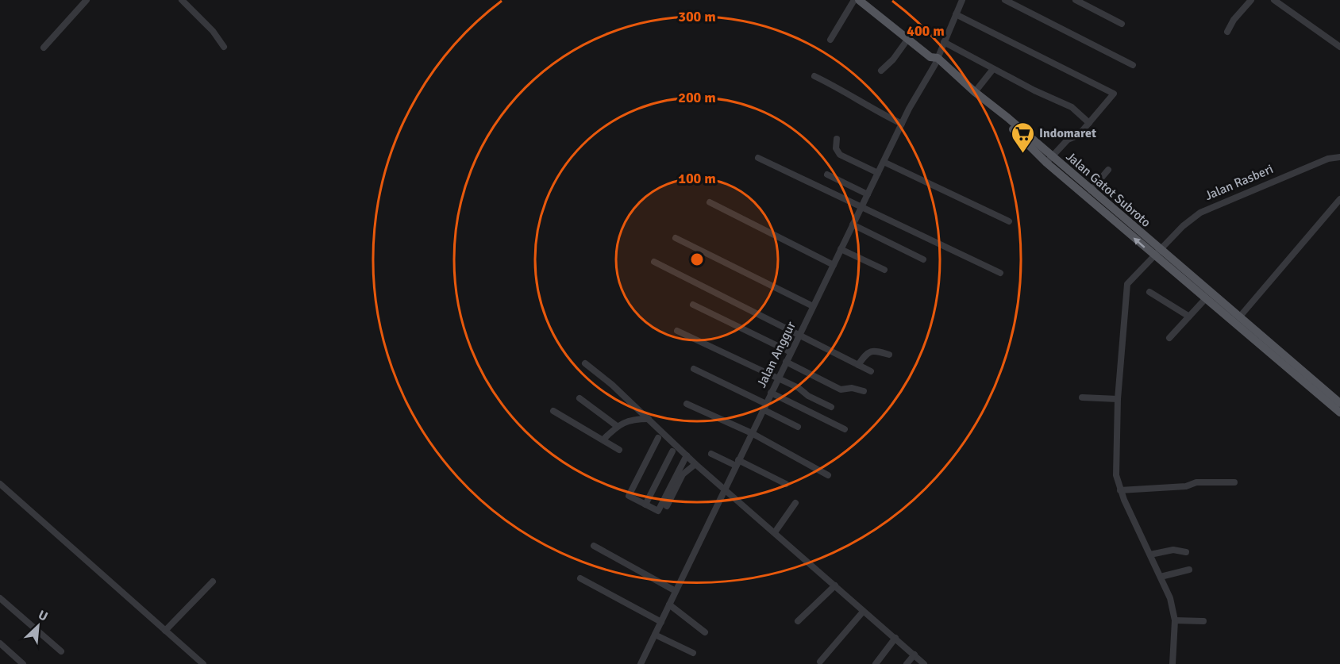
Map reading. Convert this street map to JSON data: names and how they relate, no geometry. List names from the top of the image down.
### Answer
{
  "streets": {
    "main road": ["Jalan Gatot Subroto"],
    "street": ["Jalan Rasberi", "Jalan Anggur"]
  },
  "crossings": [
    ["Jalan Rasberi", "Jalan Gatot Subroto"],
    ["Jalan Gatot Subroto", "Jalan Anggur"]
  ],
  "places": {
    "supermarket": ["Indomaret"]
  },
  "north": "top right",
  "rings": [
    "300 m",
    "400 m",
    "200 m",
    "100 m"
  ]
}
